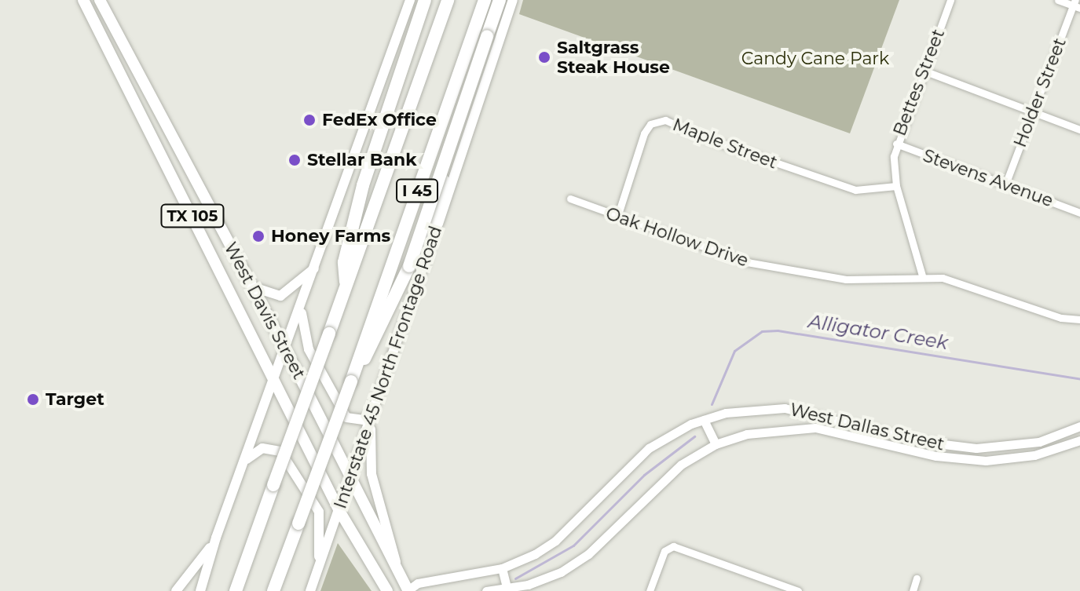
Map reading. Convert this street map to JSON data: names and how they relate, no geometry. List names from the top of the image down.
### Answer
{
  "streets": {
    "highway": ["I 45"],
    "main road": ["TX 105", "West Davis Street", "Interstate 45 North Frontage Road"],
    "street": [
      "Bettes Street",
      "Holder Street",
      "Maple Street",
      "Stevens Avenue",
      "Oak Hollow Drive",
      "West Dallas Street"
    ]
  },
  "crossings": [
    ["Bettes Street", "Maple Street"],
    ["Bettes Street", "Stevens Avenue"],
    ["Bettes Street", "Oak Hollow Drive"],
    ["Holder Street", "Stevens Avenue"],
    ["Maple Street", "Oak Hollow Drive"],
    ["West Davis Street", "Interstate 45 North Frontage Road"],
    ["West Davis Street", "West Dallas Street"]
  ],
  "water": ["Alligator Creek"],
  "parks": ["Candy Cane Park"],
  "places": [
    "Saltgrass Steak House",
    "FedEx Office",
    "Stellar Bank",
    "Honey Farms",
    "Target"
  ]
}
